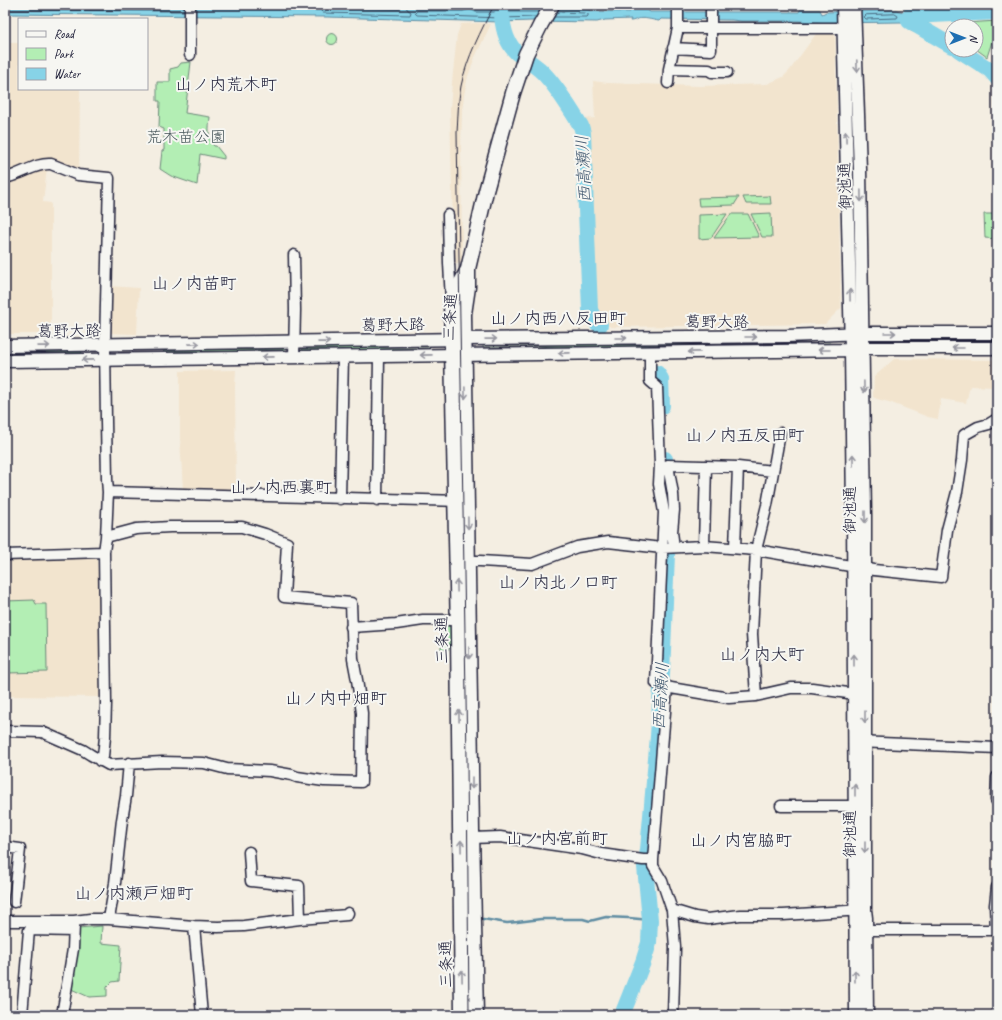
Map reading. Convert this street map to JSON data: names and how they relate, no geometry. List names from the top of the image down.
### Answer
{
  "streets": {
    "main road": ["三条通"],
    "street": ["御池通", "葛野大路"]
  },
  "crossings": [
    ["御池通", "葛野大路"],
    ["三条通", "葛野大路"]
  ],
  "districts": [
    "山ノ内荒木町",
    "山ノ内苗町",
    "山ノ内西八反田町",
    "山ノ内五反田町",
    "山ノ内西裏町",
    "山ノ内北ノ口町",
    "山ノ内大町",
    "山ノ内中畑町",
    "山ノ内宮前町",
    "山ノ内宮脇町",
    "山ノ内瀬戸畑町"
  ],
  "water": ["西高瀬川"],
  "parks": ["荒木苗公園"],
  "legend": ["Road", "Park", "Water"],
  "north": "right"
}
